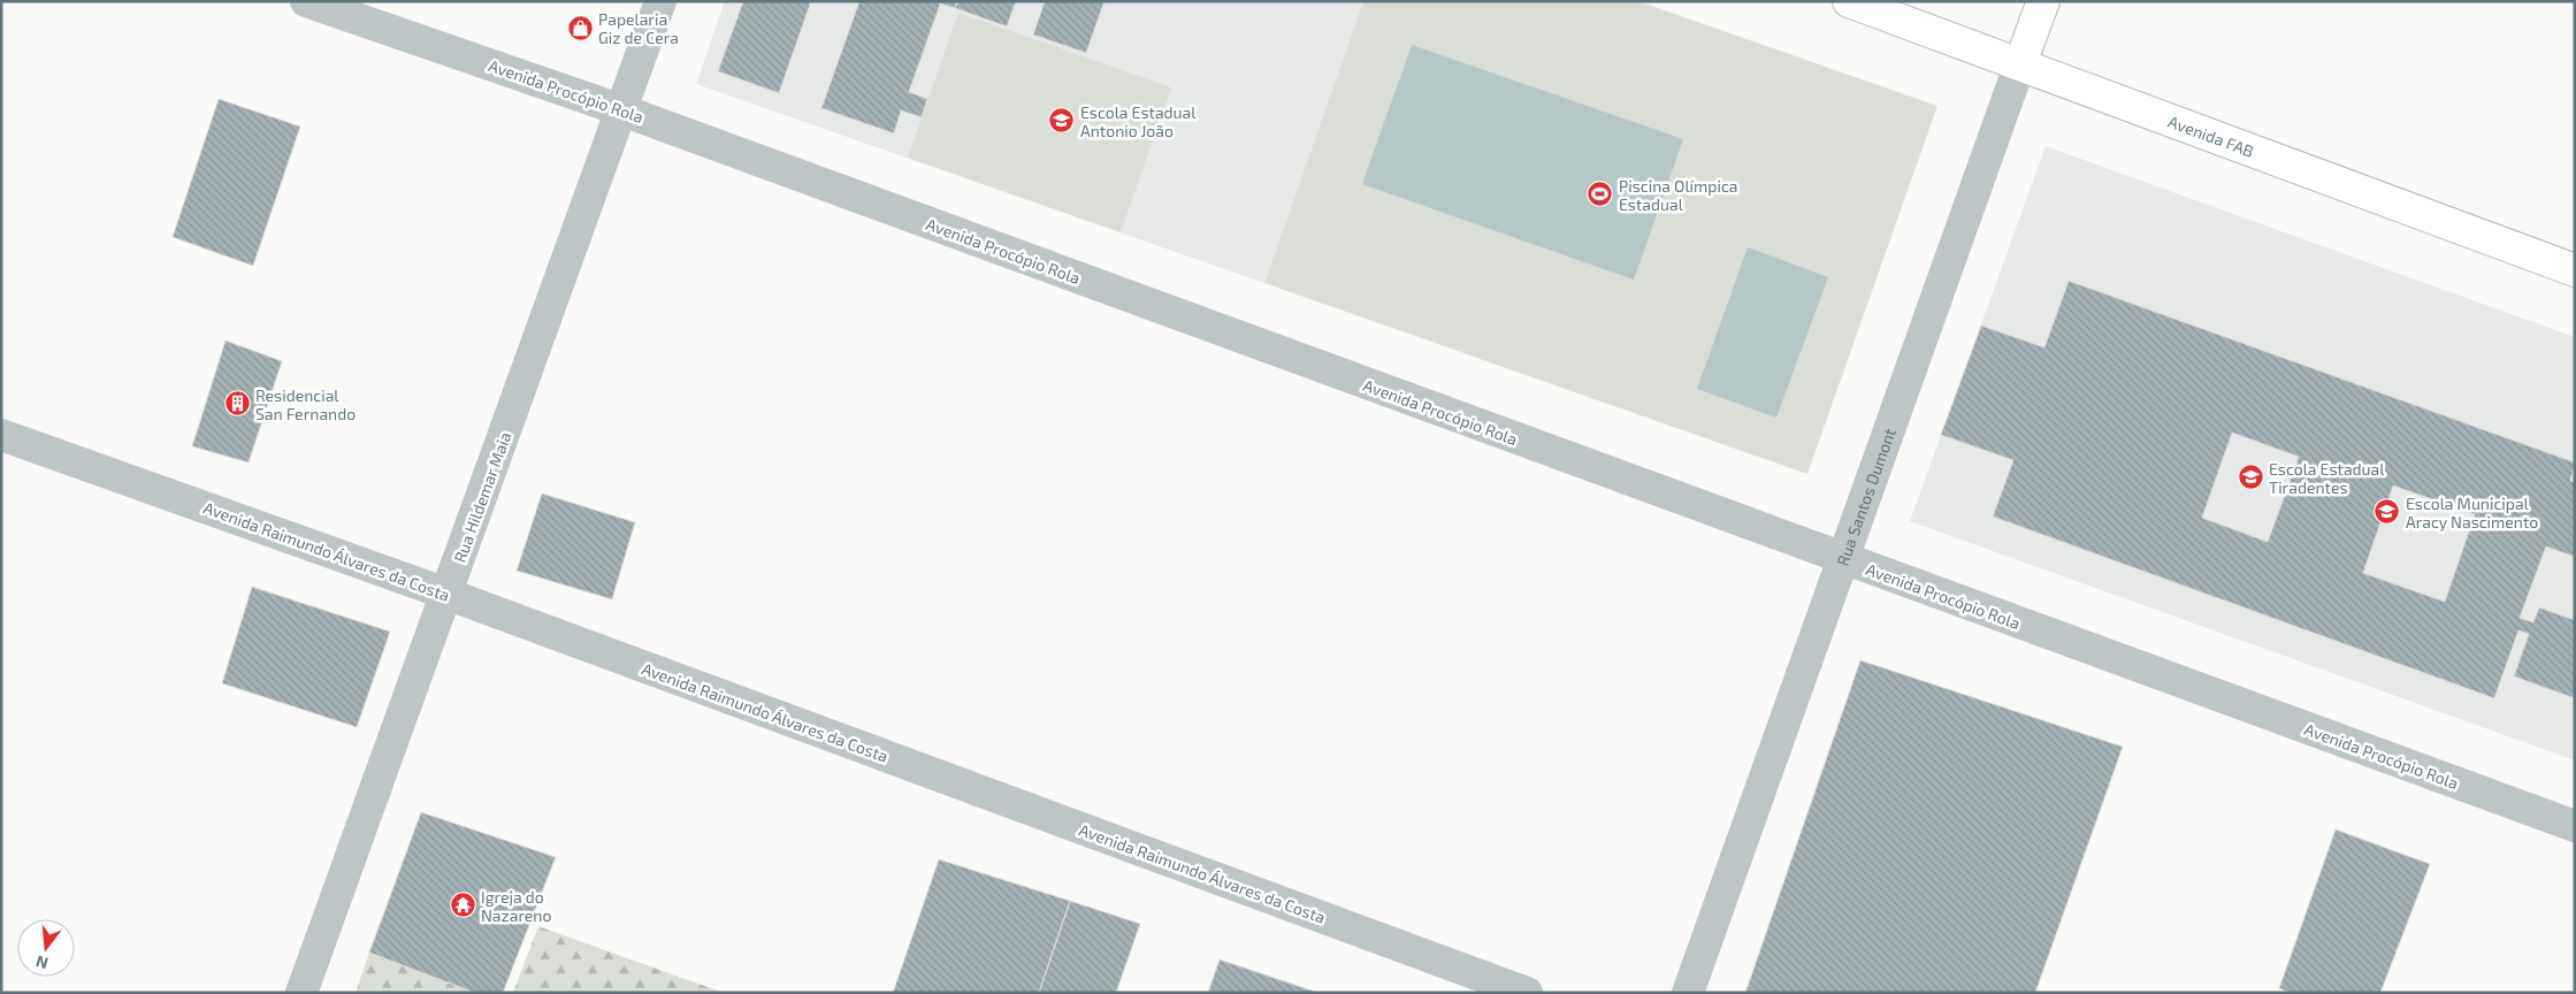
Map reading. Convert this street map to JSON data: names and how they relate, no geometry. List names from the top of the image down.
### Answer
{
  "streets": {
    "main road": ["Avenida FAB", "Rua Santos Dumont"],
    "street": ["Avenida Procópio Rola", "Rua Hildemar Maia", "Avenida Raimundo Álvares da Costa"]
  },
  "crossings": [
    ["Avenida Procópio Rola", "Rua Hildemar Maia"],
    ["Avenida Procópio Rola", "Rua Santos Dumont"],
    ["Avenida FAB", "Rua Santos Dumont"],
    ["Rua Hildemar Maia", "Avenida Raimundo Álvares da Costa"]
  ],
  "places": {
    "shop": ["Papelaria Giz de Cera"],
    "school or university": ["Escola Estadual Antonio João", "Escola Estadual Tiradentes", "Escola Municipal Aracy Nascimento"],
    "sports": ["Piscina Olímpica Estadual"],
    "building": ["Residencial San Fernando"],
    "temple": ["Igreja do Nazareno"]
  },
  "north": "bottom"
}
